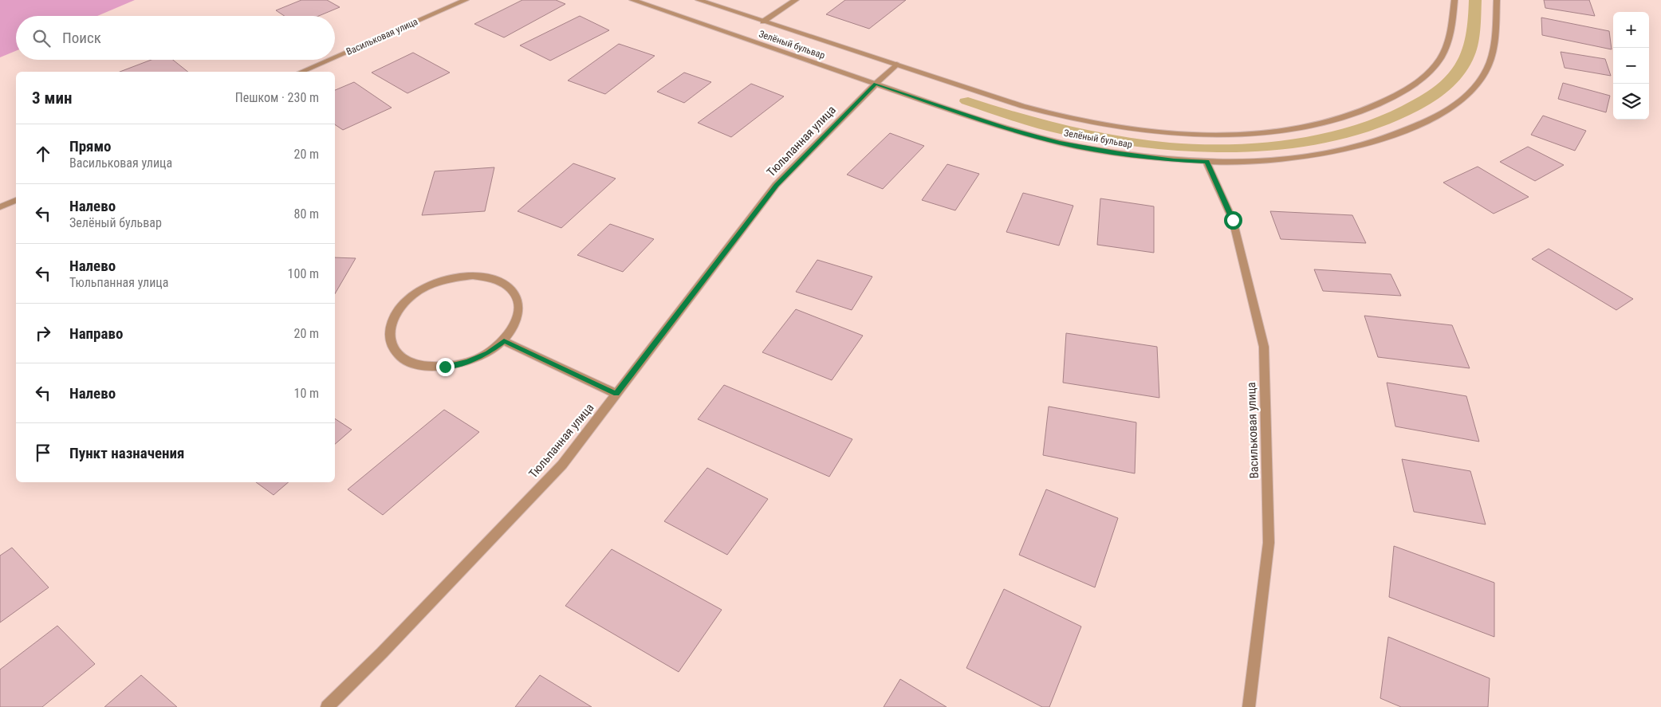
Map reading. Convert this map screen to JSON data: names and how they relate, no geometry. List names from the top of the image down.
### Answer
{
  "streets": {
    "street": ["Васильковая улица", "Зелёный бульвар", "Тюльпанная улица"]
  },
  "crossings": [
    ["Васильковая улица", "Зелёный бульвар"],
    ["Зелёный бульвар", "Тюльпанная улица"]
  ],
  "page": {
    "map_buttons": ["+", "−"],
    "search": "Поиск",
    "heading": ["3 мин", "Пешком · 230 m"],
    "list": [
      ["Прямо", "Васильковая улица", "20 m"],
      ["Налево", "Зелёный бульвар", "80 m"],
      ["Налево", "Тюльпанная улица", "100 m"],
      ["Направо", "20 m"],
      ["Налево", "10 m"],
      "Пункт назначения"
    ]
  }
}
